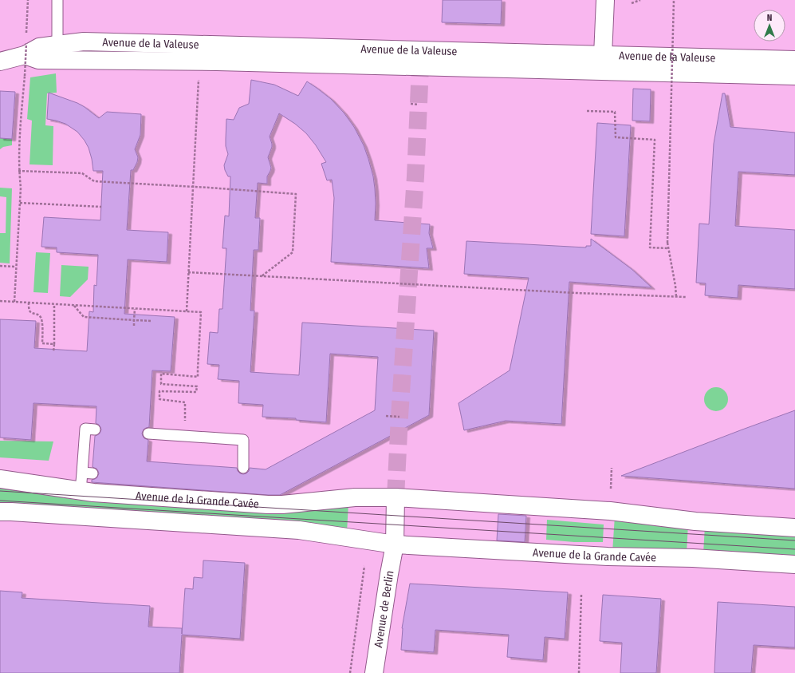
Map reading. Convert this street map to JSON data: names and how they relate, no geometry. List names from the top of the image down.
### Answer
{
  "streets": {
    "street": ["Avenue de la Valeuse", "Avenue de la Grande Cavée", "Avenue de Berlin"]
  },
  "crossings": [
    ["Avenue de la Grande Cavée", "Avenue de Berlin"]
  ],
  "north": "top"
}
